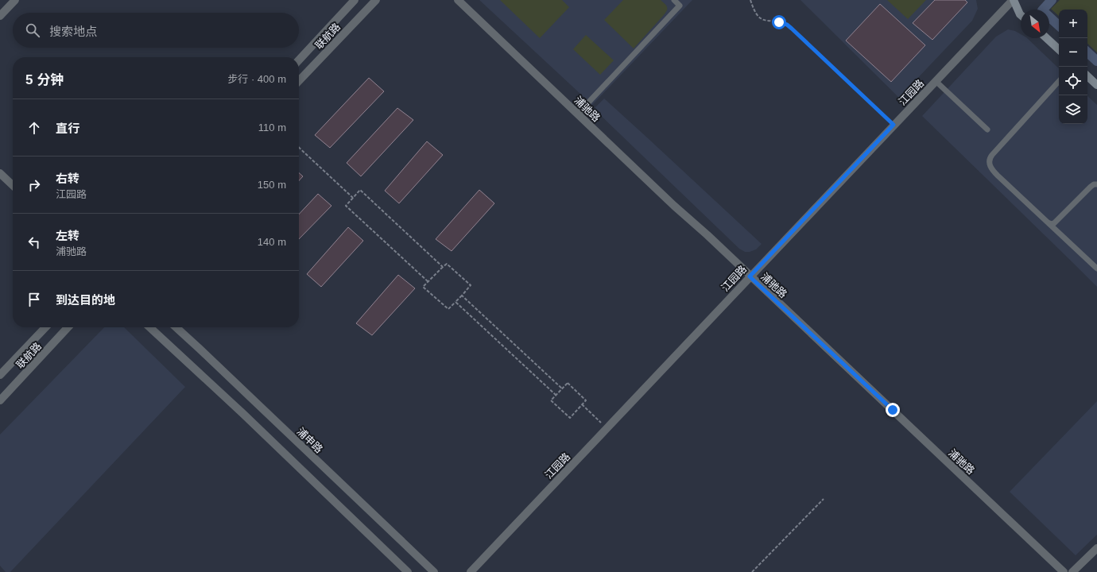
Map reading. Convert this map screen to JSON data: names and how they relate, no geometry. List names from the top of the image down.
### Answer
{
  "streets": {
    "street": [
      "联航路",
      "江园路",
      "浦驰路",
      "浦申路"
    ]
  },
  "crossings": [
    ["江园路", "浦驰路"]
  ],
  "north": "bottom right",
  "page": {
    "map_buttons": ["+", "−"],
    "search": "搜索地点",
    "heading": ["5 分钟", "步行 · 400 m"],
    "list": [
      ["直行", "110 m"],
      ["右转", "江园路", "150 m"],
      ["左转", "浦驰路", "140 m"],
      "到达目的地"
    ]
  }
}
